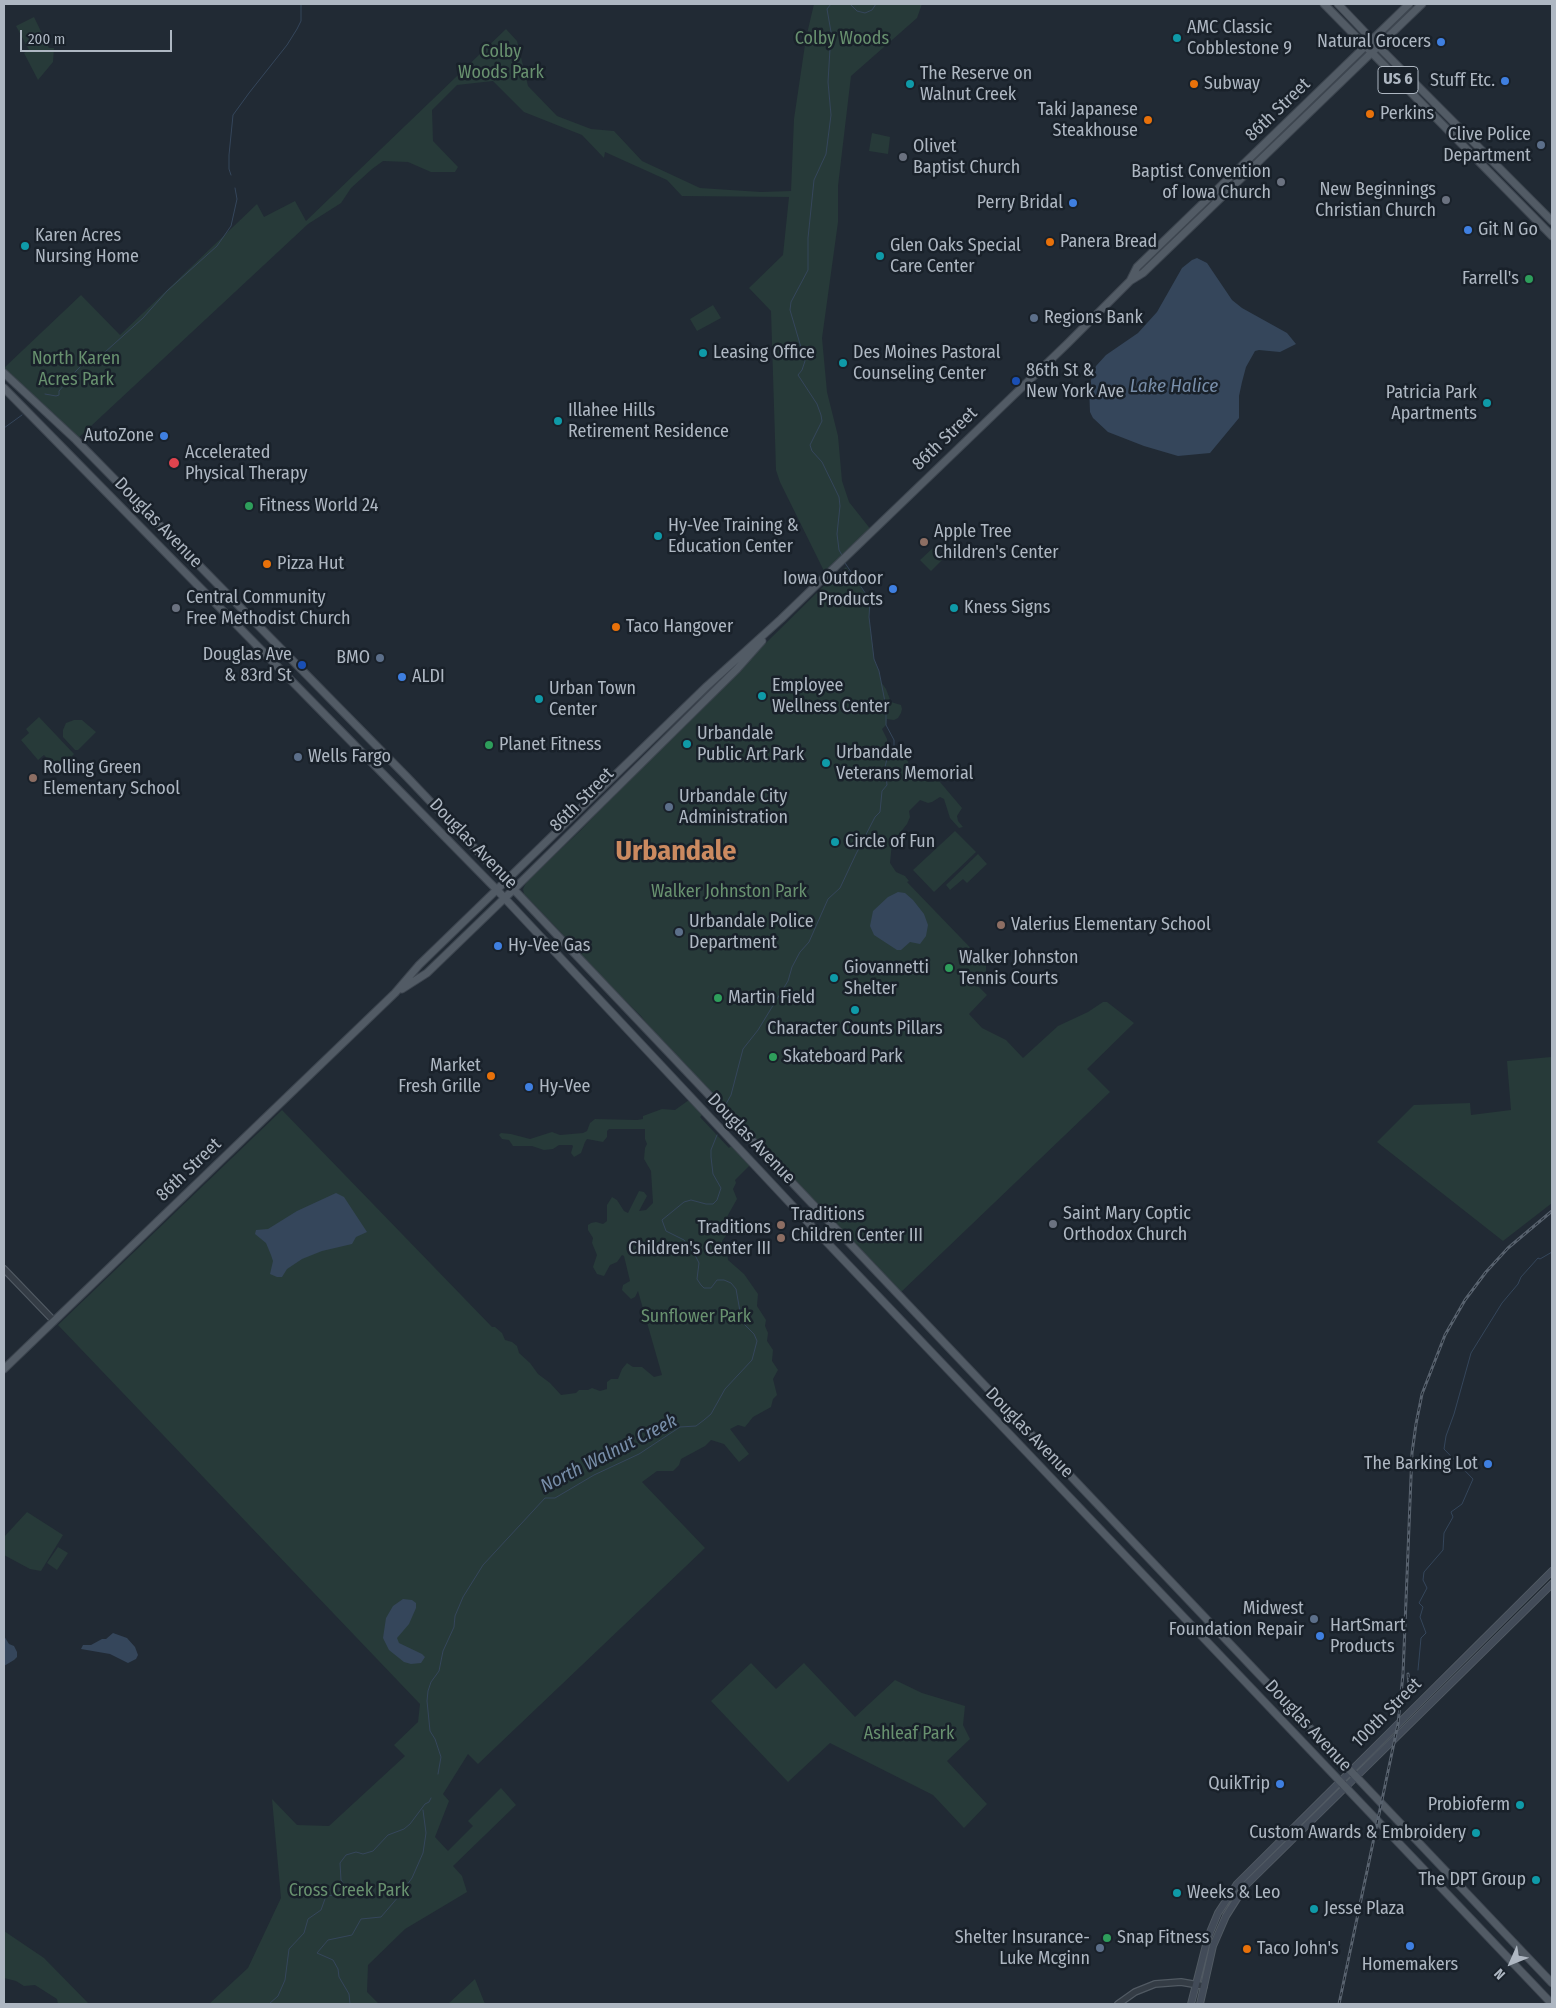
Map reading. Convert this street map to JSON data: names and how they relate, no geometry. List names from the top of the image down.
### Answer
{
  "streets": {
    "main road": [
      "US 6",
      "86th Street",
      "Douglas Avenue",
      "100th Street"
    ]
  },
  "crossings": [
    ["US 6", "86th Street"],
    ["86th Street", "Douglas Avenue"],
    ["Douglas Avenue", "100th Street"]
  ],
  "districts": ["Urbandale"],
  "water": ["Lake Halice", "North Walnut Creek"],
  "parks": [
    "Colby Woods",
    "Colby Woods Park",
    "North Karen Acres Park",
    "Walker Johnston Park",
    "Sunflower Park",
    "Ashleaf Park",
    "Cross Creek Park"
  ],
  "places": [
    "AMC Classic Cobblestone 9",
    "Natural Grocers",
    "Stuff Etc.",
    "The Reserve on Walnut Creek",
    "Subway",
    "Perkins",
    "Taki Japanese Steakhouse",
    "Clive Police Department",
    "Olivet Baptist Church",
    "Baptist Convention of Iowa Church",
    "New Beginnings Christian Church",
    "Perry Bridal",
    "Git N Go",
    "Panera Bread",
    "Karen Acres Nursing Home",
    "Glen Oaks Special Care Center",
    "Farrell's",
    "Regions Bank",
    "Leasing Office",
    "Des Moines Pastoral Counseling Center",
    "86th St & New York Ave",
    "Patricia Park Apartments",
    "Illahee Hills Retirement Residence",
    "AutoZone",
    "Accelerated Physical Therapy",
    "Fitness World 24",
    "Hy-Vee Training & Education Center",
    "Apple Tree Children's Center",
    "Pizza Hut",
    "Iowa Outdoor Products",
    "Central Community Free Methodist Church",
    "Kness Signs",
    "Taco Hangover",
    "BMO",
    "Douglas Ave & 83rd St",
    "ALDI",
    "Employee Wellness Center",
    "Urban Town Center",
    "Urbandale Public Art Park",
    "Planet Fitness",
    "Wells Fargo",
    "Urbandale Veterans Memorial",
    "Rolling Green Elementary School",
    "Urbandale City Administration",
    "Circle of Fun",
    "Valerius Elementary School",
    "Urbandale Police Department",
    "Hy-Vee Gas",
    "Walker Johnston Tennis Courts",
    "Giovannetti Shelter",
    "Martin Field",
    "Character Counts Pillars",
    "Skateboard Park",
    "Market Fresh Grille",
    "Hy-Vee",
    "Saint Mary Coptic Orthodox Church",
    "Traditions Children Center III",
    "Traditions Children's Center III",
    "The Barking Lot",
    "Midwest Foundation Repair",
    "HartSmart Products",
    "QuikTrip",
    "Probioferm",
    "Custom Awards & Embroidery",
    "The DPT Group",
    "Weeks & Leo",
    "Jesse Plaza",
    "Snap Fitness",
    "Homemakers",
    "Shelter Insurance- Luke Mcginn",
    "Taco John's"
  ],
  "scale_bar": "200 m",
  "north": "bottom left"
}
